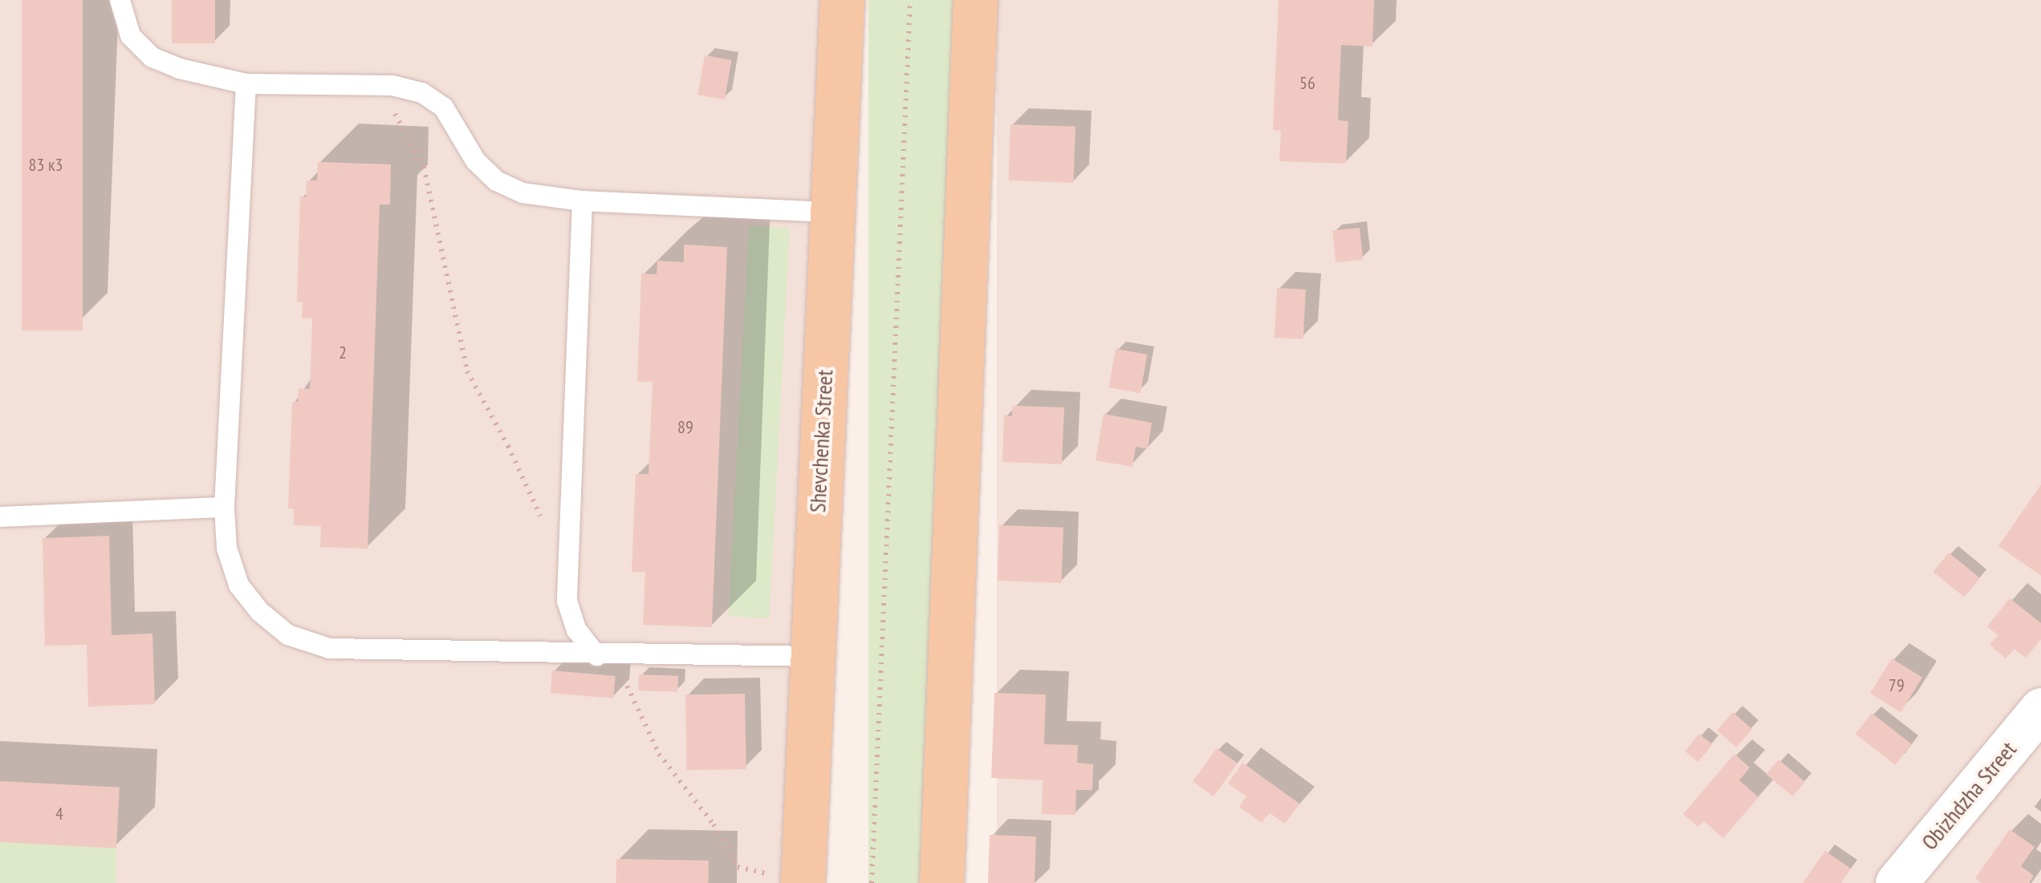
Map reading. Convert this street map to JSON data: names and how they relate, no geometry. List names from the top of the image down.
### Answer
{
  "streets": {
    "main road": ["Shevchenka Street"],
    "street": ["Obizhdzha Street"]
  },
  "house_numbers": [
    "56",
    "83 к3",
    "2",
    "89",
    "79",
    "4"
  ]
}
